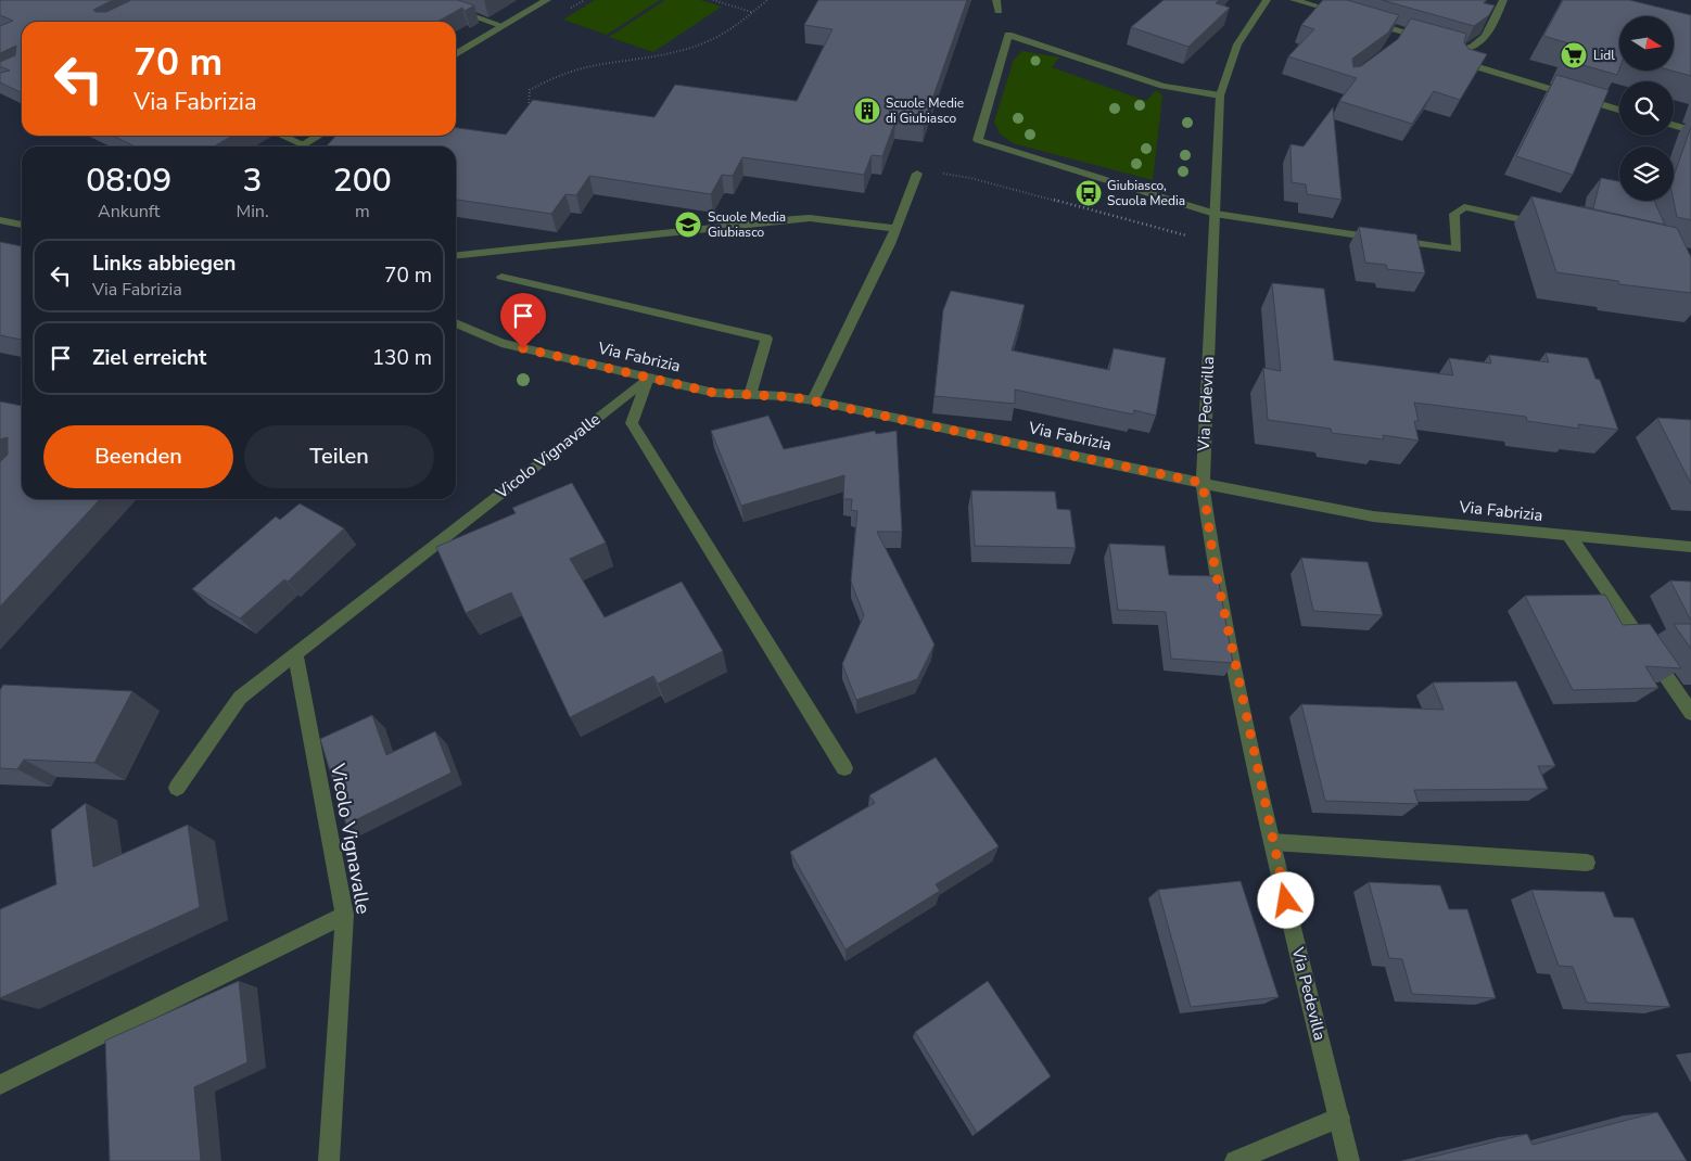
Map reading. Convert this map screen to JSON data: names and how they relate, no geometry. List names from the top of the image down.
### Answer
{
  "streets": {
    "street": ["Via Fabrizia", "Via Pedevilla", "Vicolo Vignavalle"]
  },
  "crossings": [
    ["Via Fabrizia", "Via Pedevilla"],
    ["Via Fabrizia", "Vicolo Vignavalle"]
  ],
  "places": {
    "supermarket": ["Lidl"],
    "building": ["Scuole Medie di Giubiasco"],
    "bus stop": ["Giubiasco, Scuola Media"],
    "school or university": ["Scuole Media Giubiasco"]
  },
  "north": "right",
  "page": {
    "turn": ["70 m", "Via Fabrizia"],
    "eta": [
      "08:09",
      "Ankunft",
      "3",
      "Min.",
      "200",
      "m"
    ],
    "list": [
      {
        "name": "Links abbiegen",
        "note": "Via Fabrizia",
        "value": "70 m"
      },
      {
        "name": "Ziel erreicht",
        "value": "130 m"
      }
    ],
    "buttons": ["Beenden", "Teilen"]
  }
}
